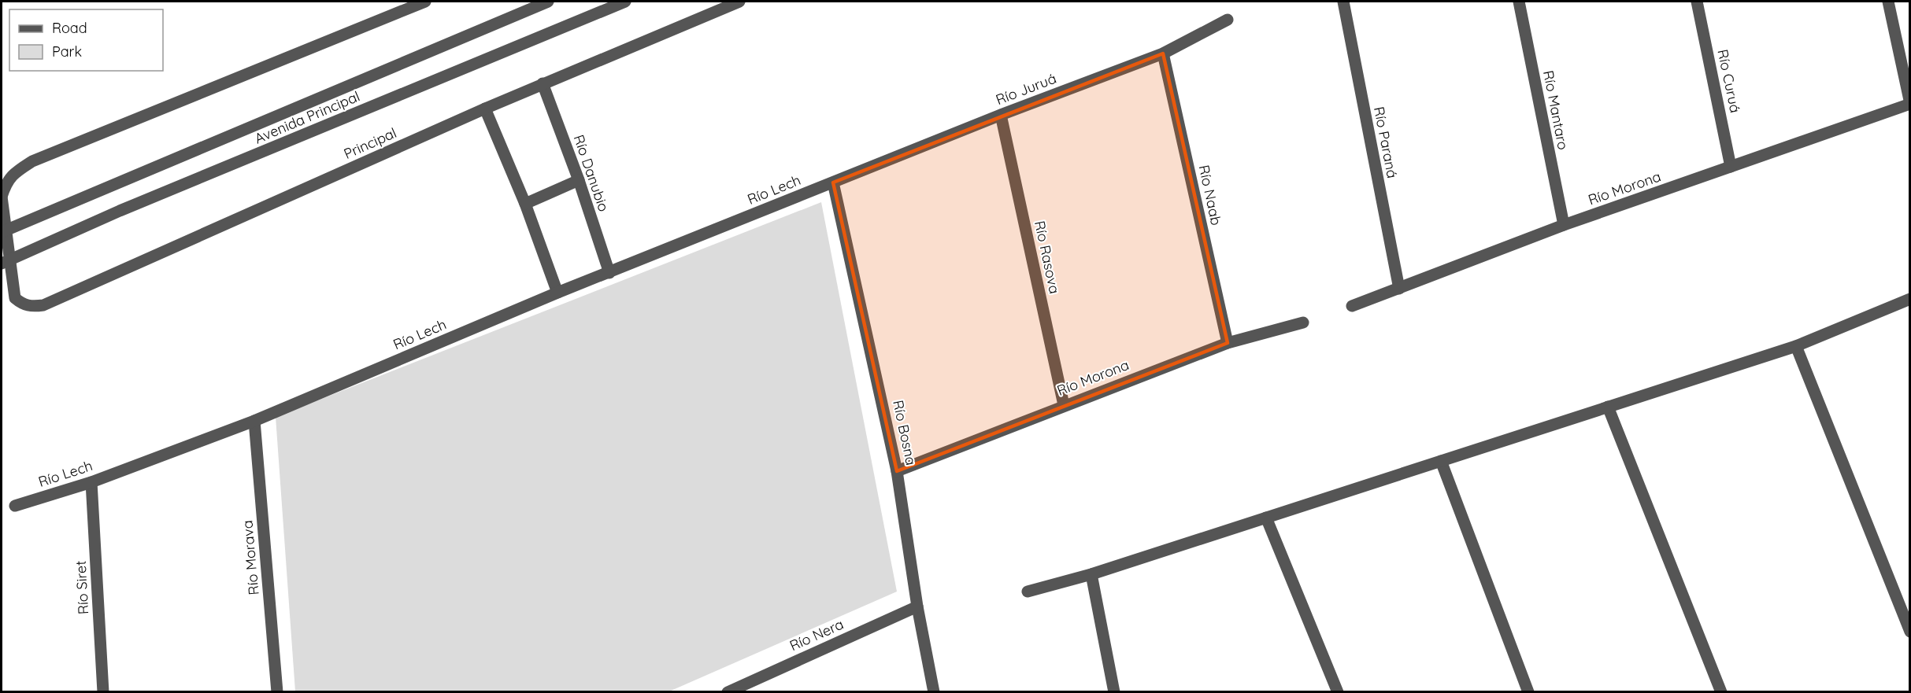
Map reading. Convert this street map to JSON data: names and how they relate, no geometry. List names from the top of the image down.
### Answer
{
  "streets": {
    "street": [
      "Río Curuá",
      "Río Juruá",
      "Río Mantaro",
      "Avenida Principal",
      "Río Paraná",
      "Principal",
      "Río Danubio",
      "Río Morona",
      "Río Lech",
      "Río Naab",
      "Río Rasova",
      "Río Bosna",
      "Río Morava",
      "Río Siret",
      "Río Nera"
    ]
  },
  "crossings": [
    ["Río Curuá", "Río Morona"],
    ["Río Juruá", "Río Lech"],
    ["Río Juruá", "Río Naab"],
    ["Río Juruá", "Río Rasova"],
    ["Río Juruá", "Río Bosna"],
    ["Río Mantaro", "Río Morona"],
    ["Río Paraná", "Río Morona"],
    ["Principal", "Río Danubio"],
    ["Río Danubio", "Río Lech"],
    ["Río Morona", "Río Naab"],
    ["Río Morona", "Río Rasova"],
    ["Río Morona", "Río Bosna"],
    ["Río Lech", "Río Bosna"],
    ["Río Lech", "Río Morava"],
    ["Río Lech", "Río Siret"],
    ["Río Bosna", "Río Nera"]
  ],
  "legend": ["Road", "Park"]
}
